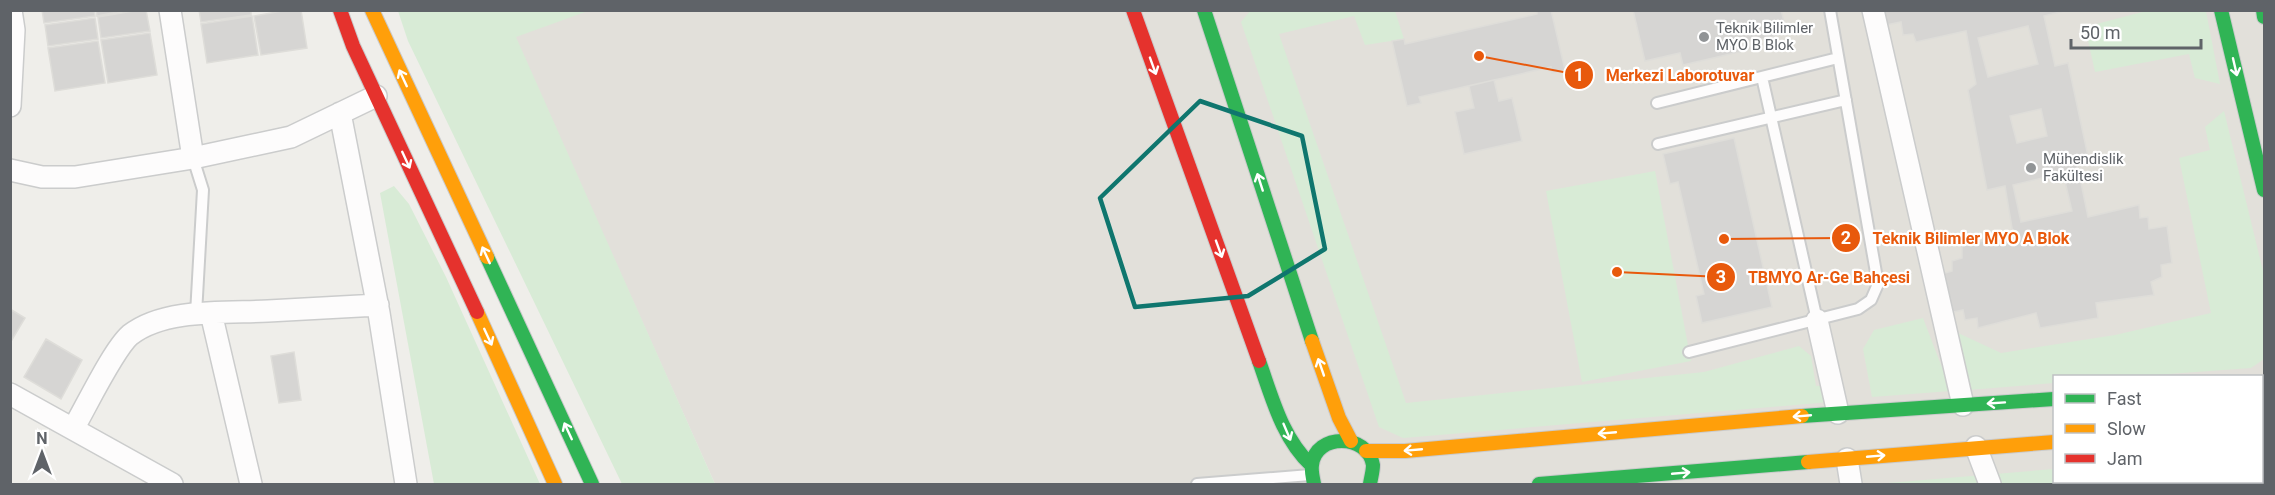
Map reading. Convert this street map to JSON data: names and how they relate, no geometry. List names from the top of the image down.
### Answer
{
  "places": [
    "Teknik Bilimler MYO B Blok",
    "Merkezi Laborotuvar",
    "Mühendislik Fakültesi",
    "Teknik Bilimler MYO A Blok",
    "TBMYO Ar-Ge Bahçesi"
  ],
  "legend": ["Fast", "Slow", "Jam"],
  "scale_bar": "50 m",
  "north": "top"
}
